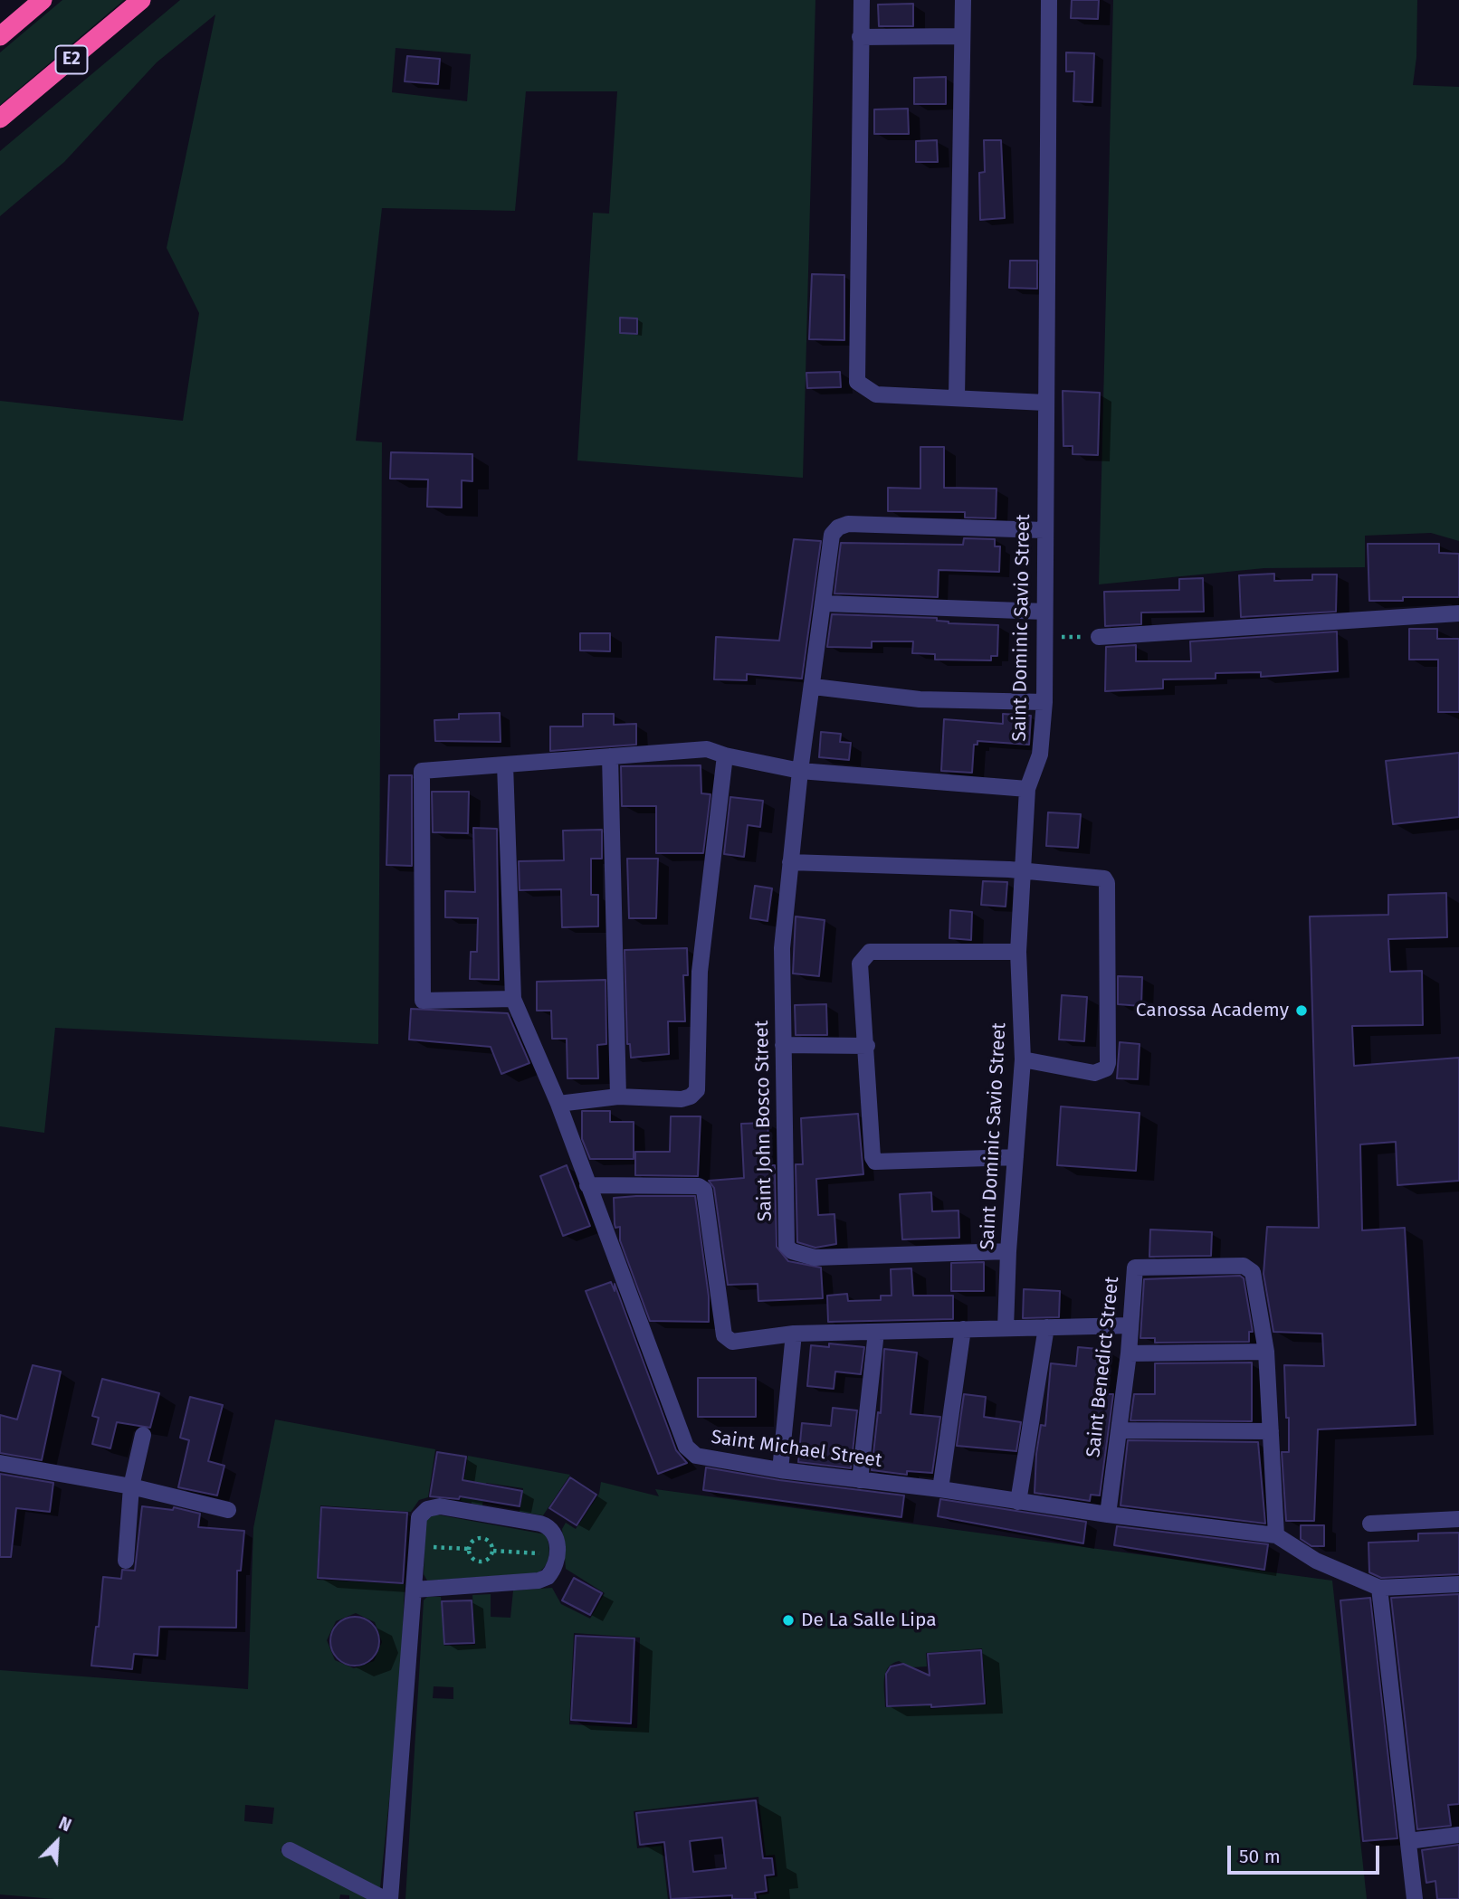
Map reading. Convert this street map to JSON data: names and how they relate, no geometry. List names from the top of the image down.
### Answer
{
  "streets": {
    "highway": ["E2"],
    "street": [
      "Saint Dominic Savio Street",
      "Saint John Bosco Street",
      "Saint Benedict Street",
      "Saint Michael Street"
    ]
  },
  "crossings": [
    ["Saint Dominic Savio Street", "Saint John Bosco Street"],
    ["Saint Benedict Street", "Saint Michael Street"]
  ],
  "places": ["Canossa Academy", "De La Salle Lipa"],
  "scale_bar": "50 m",
  "north": "top right"
}
